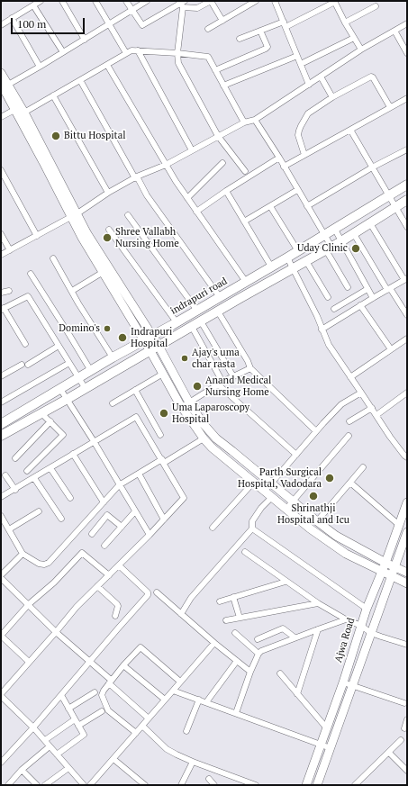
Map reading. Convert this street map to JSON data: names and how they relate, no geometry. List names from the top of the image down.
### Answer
{
  "streets": {
    "main road": ["indrapuri road"],
    "street": ["Ajwa Road"]
  },
  "places": [
    "Bittu Hospital",
    "Shree Vallabh Nursing Home",
    "Uday Clinic",
    "Domino's",
    "Indrapuri Hospital",
    "Ajay's uma char rasta",
    "Anand Medical Nursing Home",
    "Uma Laparoscopy Hospital",
    "Parth Surgical Hospital, Vadodara",
    "Shrinathji Hospital and Icu"
  ],
  "scale_bar": "100 m"
}
